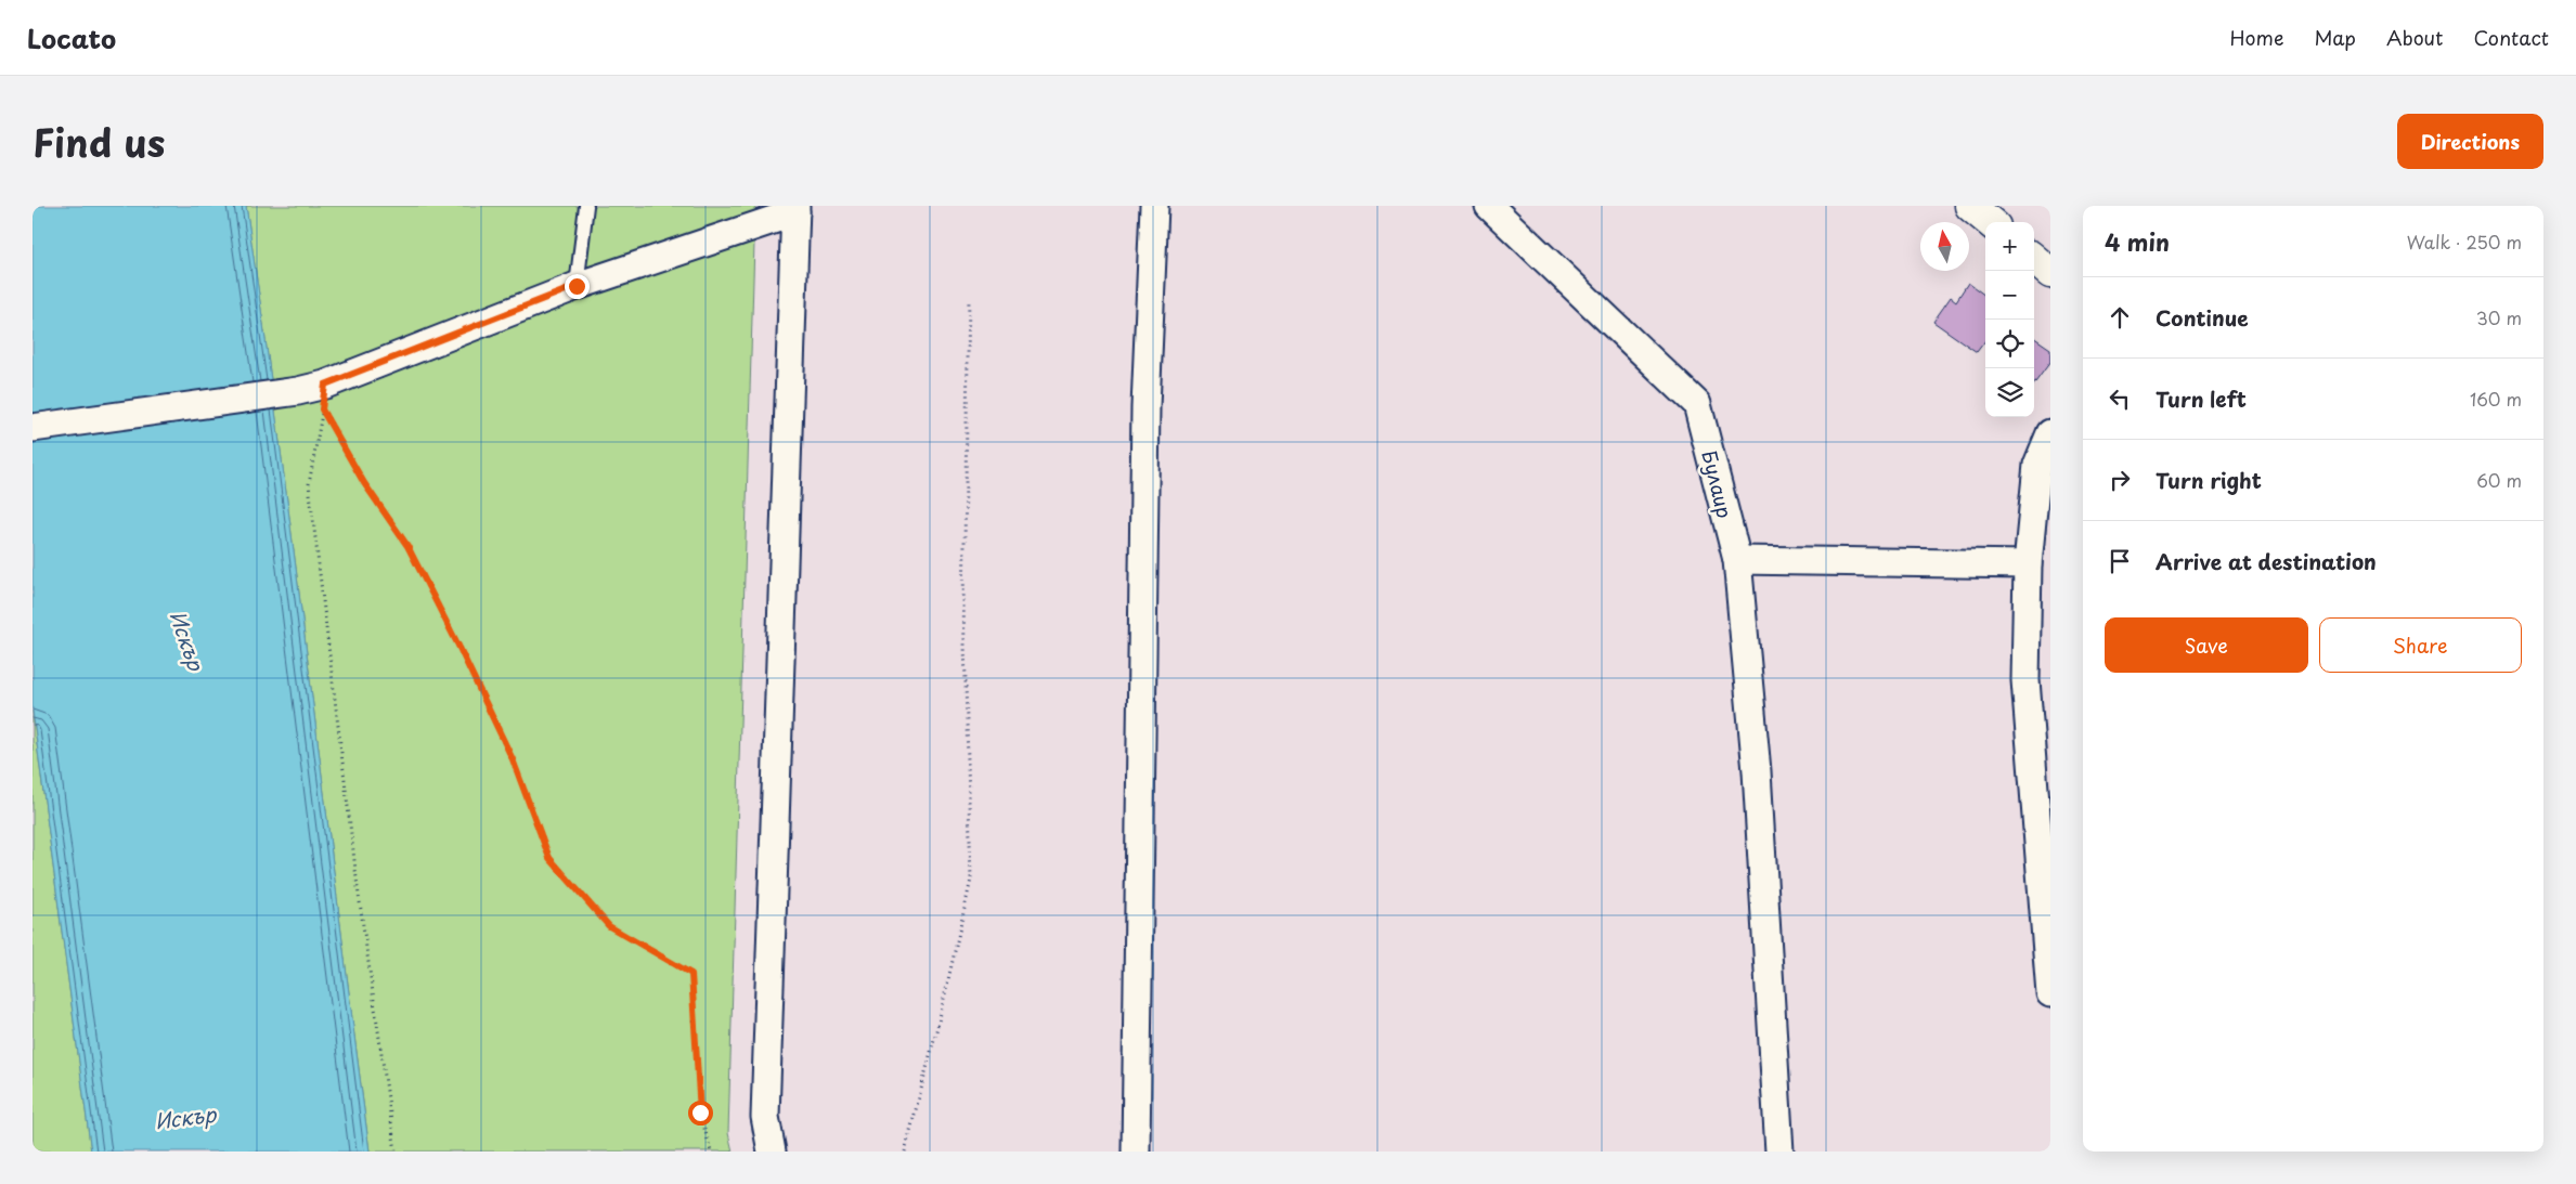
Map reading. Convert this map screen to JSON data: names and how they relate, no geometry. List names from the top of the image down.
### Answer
{
  "streets": {
    "street": ["Булаир"]
  },
  "water": ["Искър"],
  "north": "top",
  "page": {
    "header": "Locato",
    "nav": [
      "Home",
      "Map",
      "About",
      "Contact"
    ],
    "title": "Find us",
    "buttons": [
      "Directions",
      ["Save", "Share"]
    ],
    "heading": ["4 min", "Walk · 250 m"],
    "map_buttons": ["+", "−"],
    "list": [
      ["Continue", "30 m"],
      ["Turn left", "160 m"],
      ["Turn right", "60 m"],
      "Arrive at destination"
    ]
  }
}
